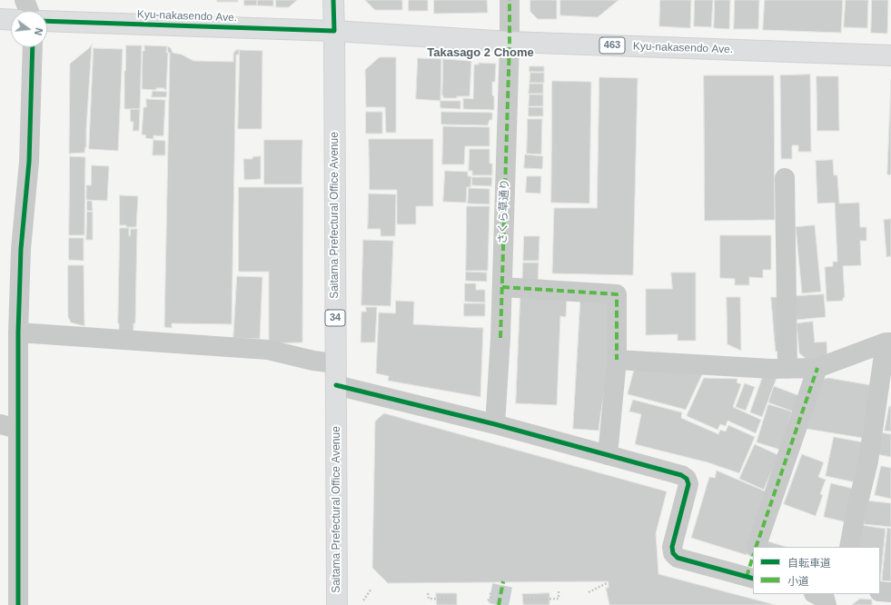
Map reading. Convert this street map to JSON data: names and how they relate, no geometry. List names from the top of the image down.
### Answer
{
  "streets": {
    "main road": [
      "Kyu-nakasendo Ave.",
      "463",
      "Saitama Prefectural Office Avenue",
      "34"
    ],
    "street": ["さくら草通り"]
  },
  "crossings": [
    ["Kyu-nakasendo Ave.", "さくら草通り"],
    ["Kyu-nakasendo Ave.", "Saitama Prefectural Office Avenue"]
  ],
  "districts": ["Takasago 2 Chome"],
  "legend": ["自転車道", "小道"],
  "north": "right"
}
